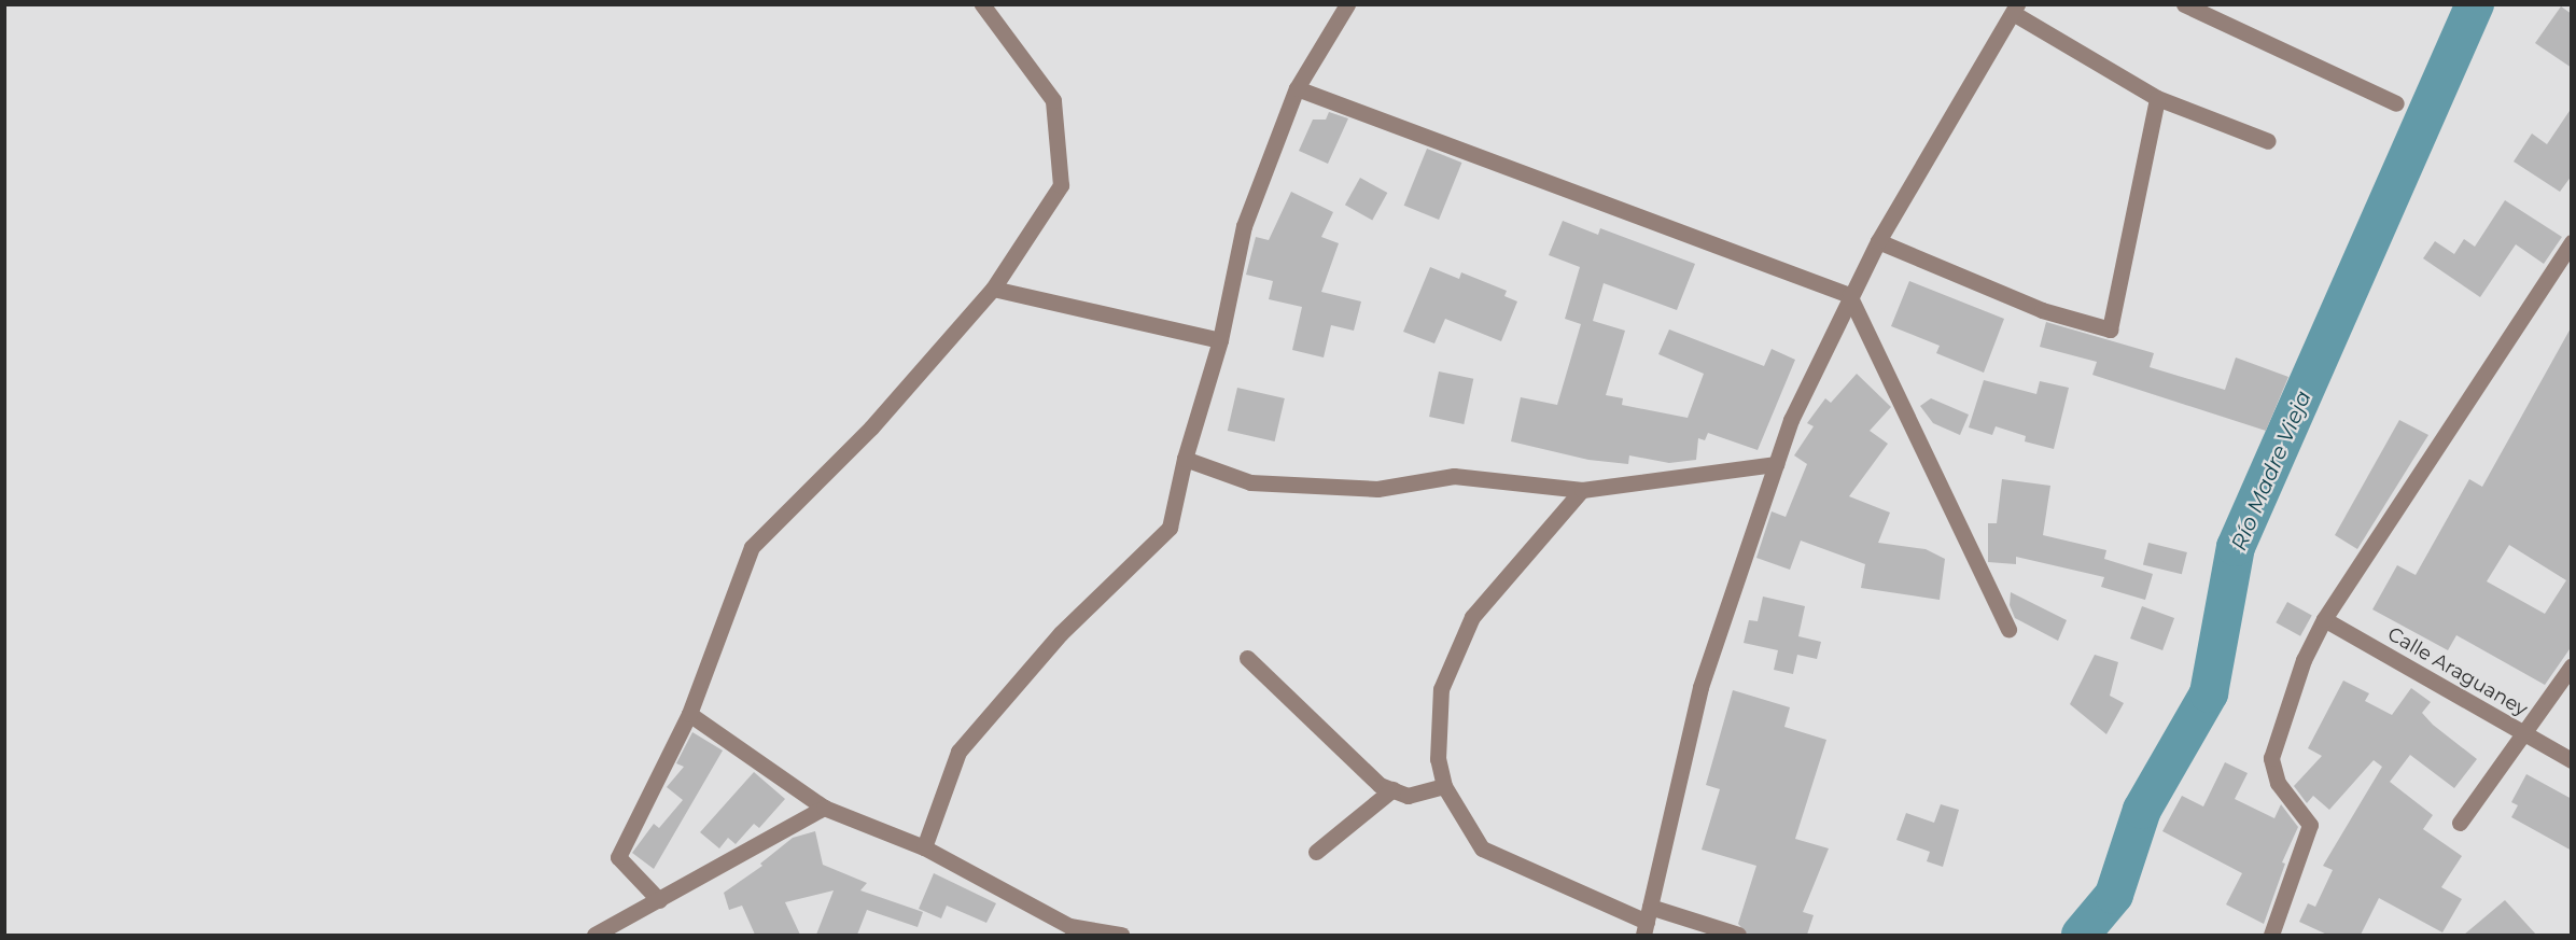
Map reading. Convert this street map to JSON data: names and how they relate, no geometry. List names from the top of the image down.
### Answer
{
  "streets": {
    "street": ["Calle Araguaney"]
  },
  "water": ["Río Madre Vieja"]
}
